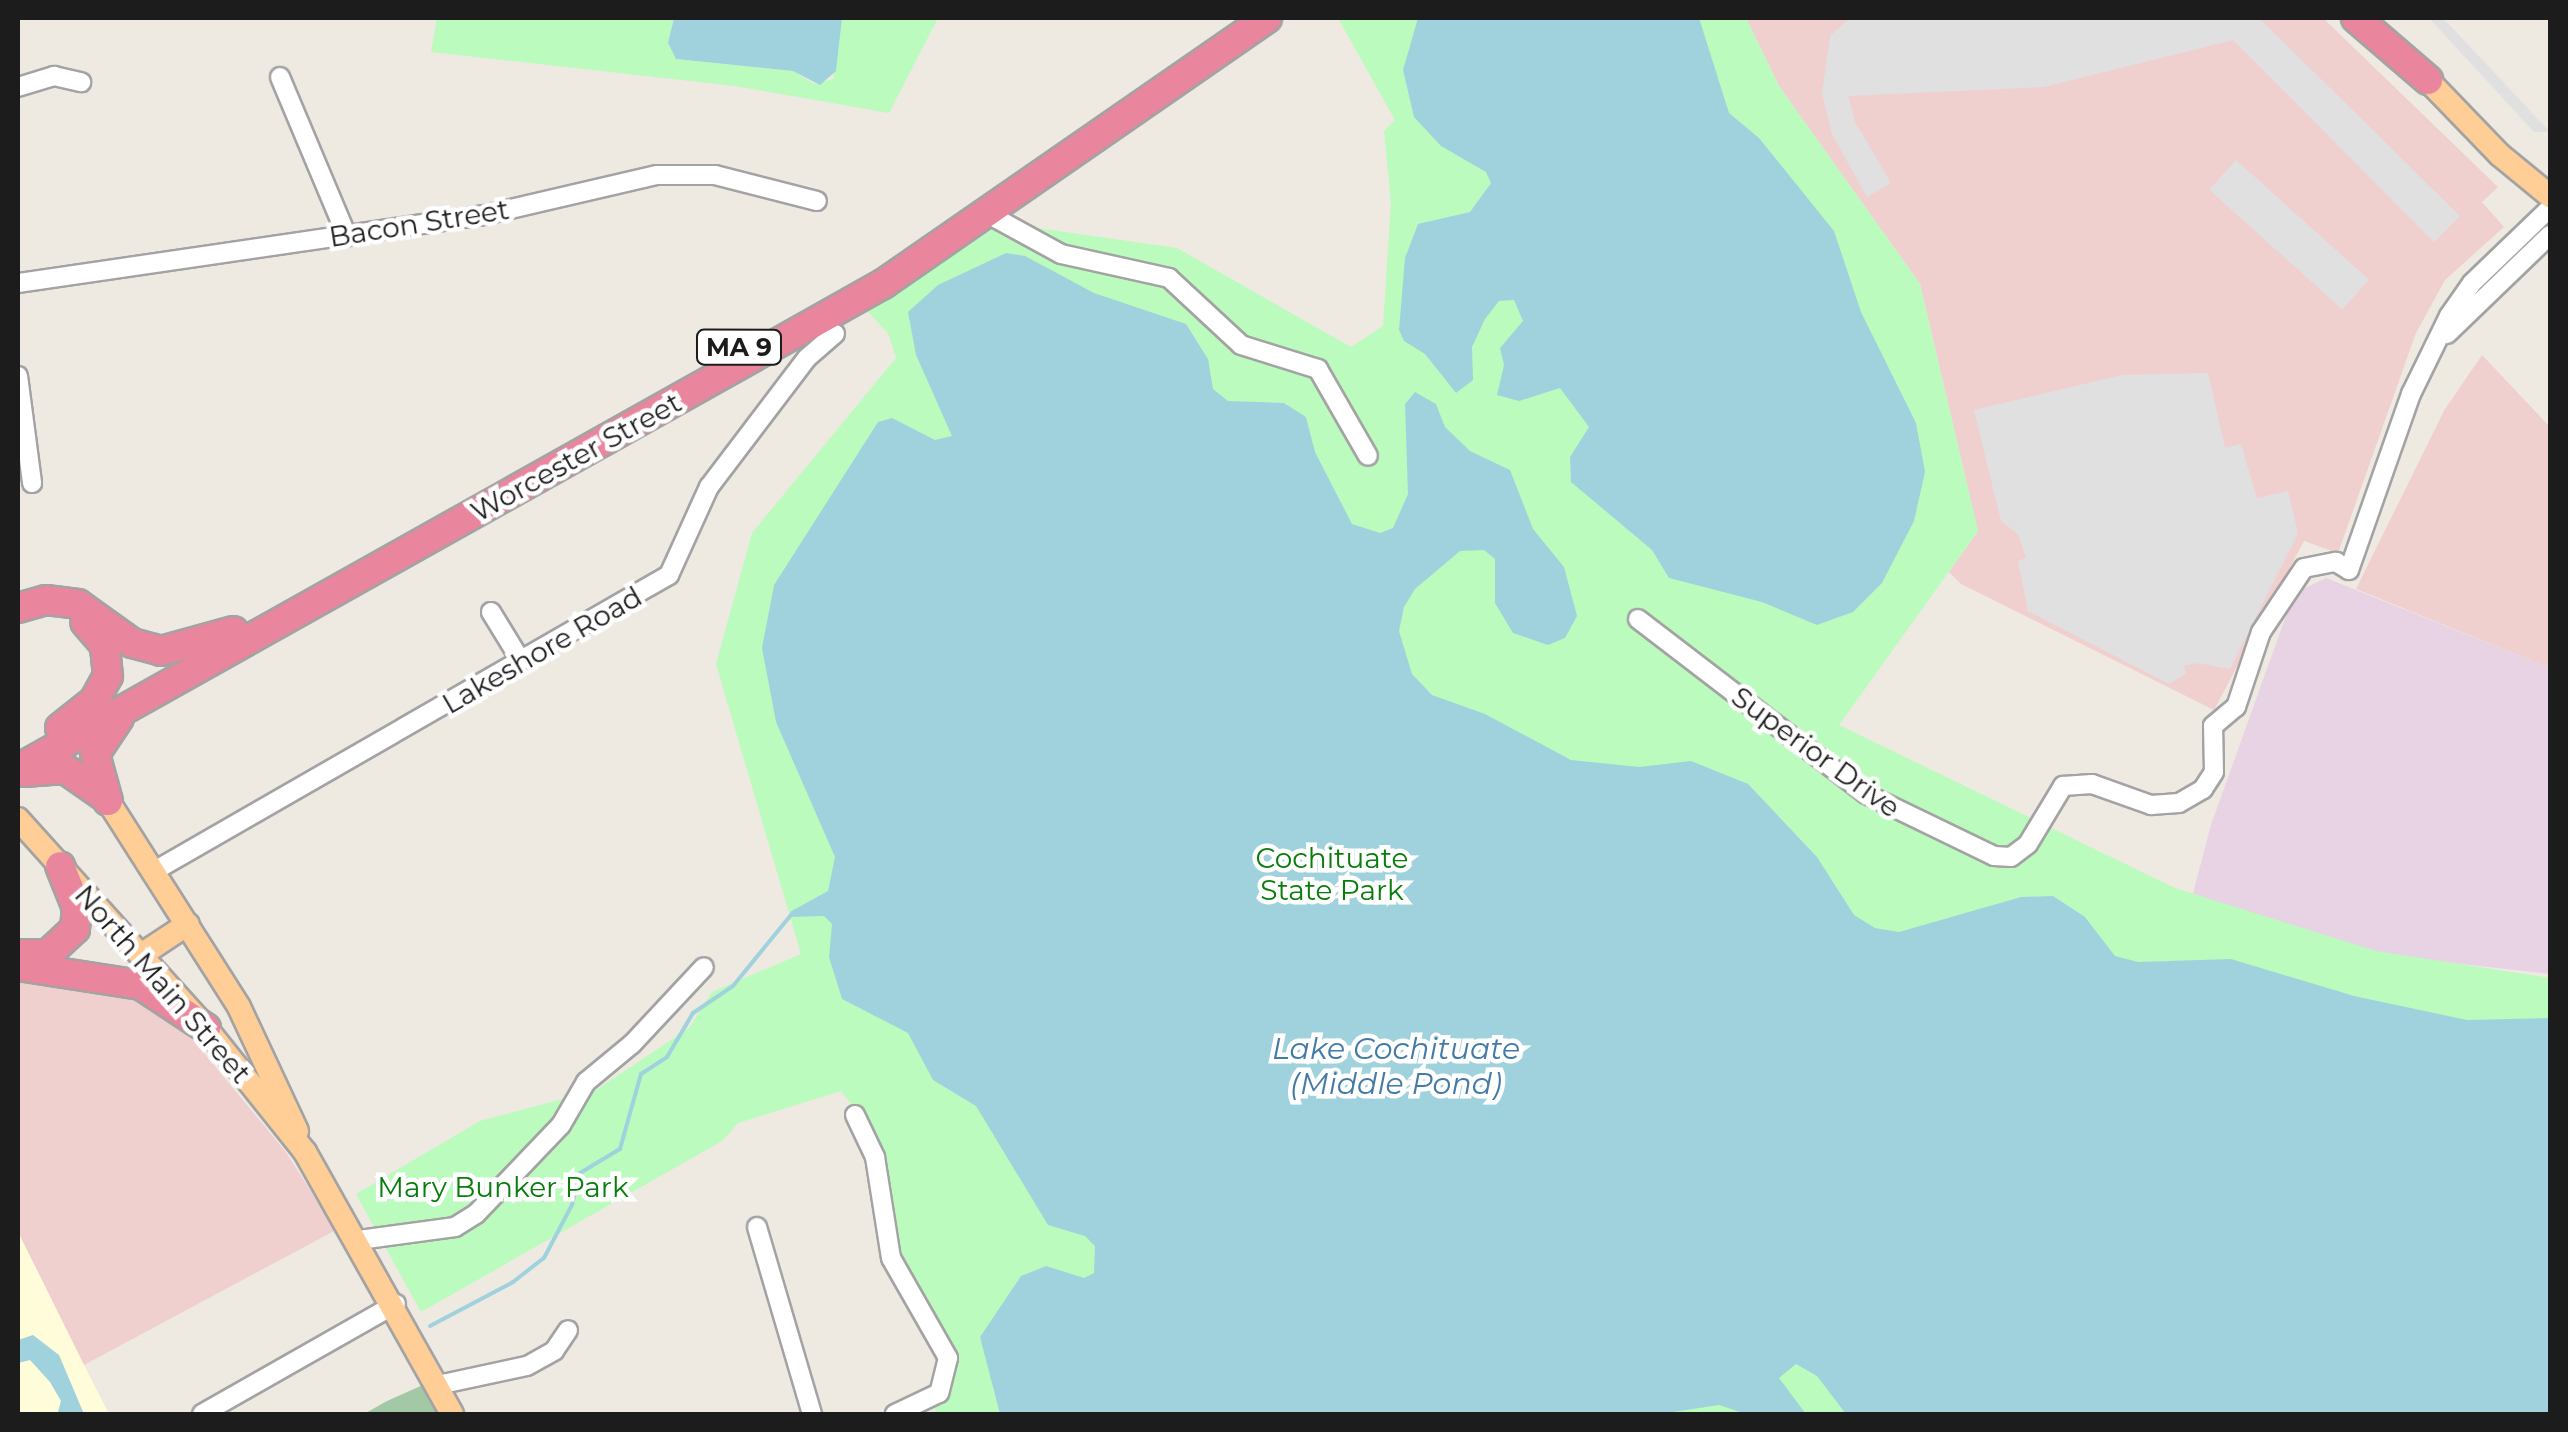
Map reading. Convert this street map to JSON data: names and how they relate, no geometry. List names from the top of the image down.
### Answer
{
  "streets": {
    "highway": ["MA 9", "Worcester Street"],
    "main road": ["North Main Street"],
    "street": ["Bacon Street", "Lakeshore Road", "Superior Drive"]
  },
  "crossings": [
    ["Lakeshore Road", "North Main Street"]
  ],
  "water": ["Lake Cochituate (Middle Pond)"],
  "parks": ["Cochituate State Park", "Mary Bunker Park"]
}
